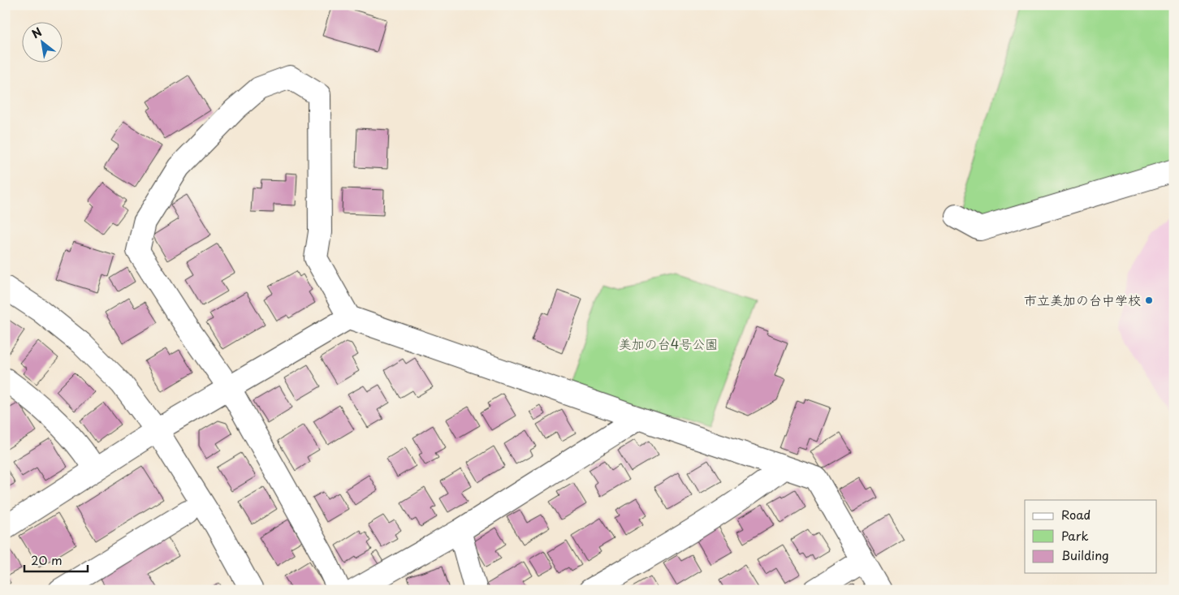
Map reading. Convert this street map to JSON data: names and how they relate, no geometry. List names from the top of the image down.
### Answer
{
  "parks": ["美加の台4号公園"],
  "places": ["市立美加の台中学校"],
  "legend": ["Road", "Park", "Building"],
  "scale_bar": "20 m",
  "north": "top left"
}
